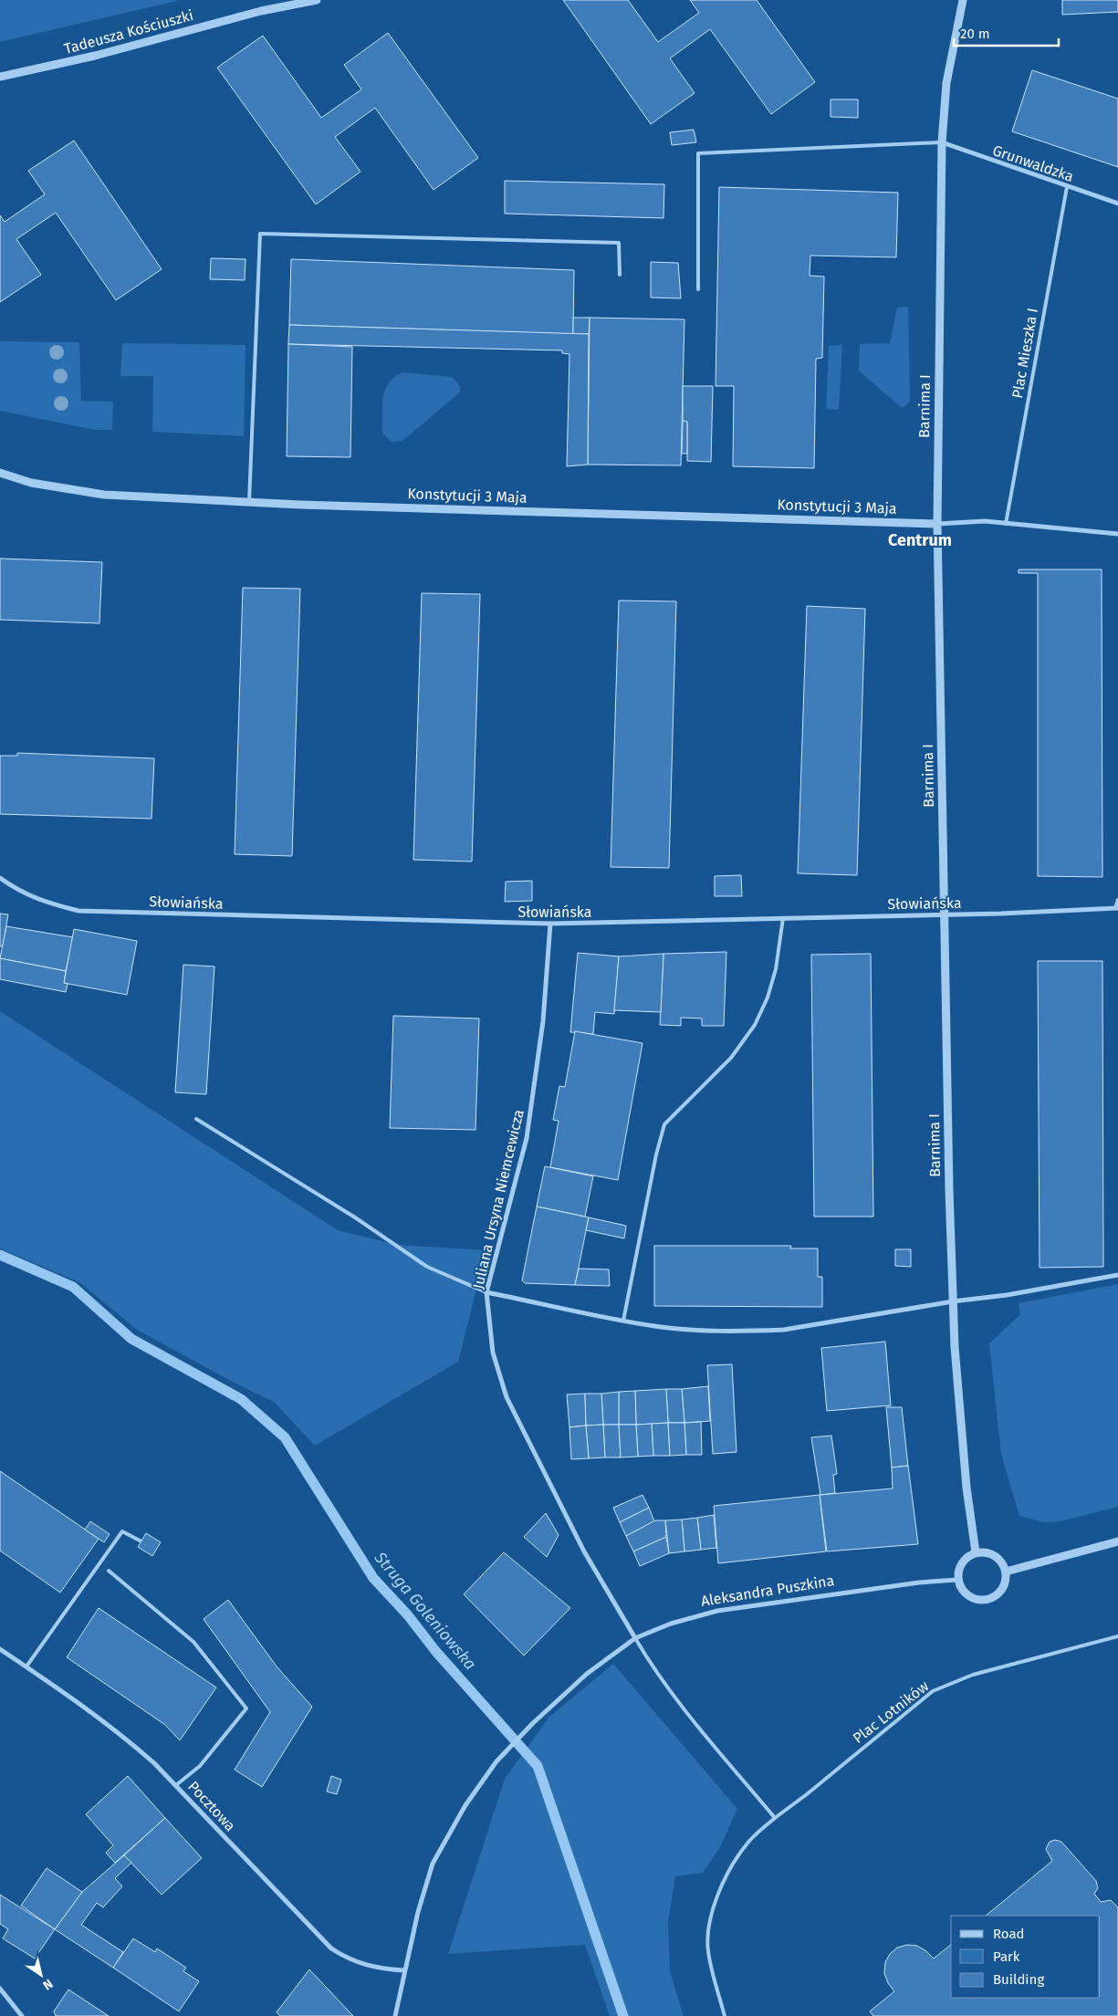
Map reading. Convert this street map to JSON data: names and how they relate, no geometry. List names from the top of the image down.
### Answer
{
  "streets": {
    "street": [
      "Tadeusza Kościuszki",
      "Grunwaldzka",
      "Barnima I",
      "Konstytucji 3 Maja",
      "Słowiańska",
      "Juliana Ursyna Niemcewicza",
      "Aleksandra Puszkina",
      "Pocztowa"
    ],
    "lane": ["Plac Mieszka I", "Plac Lotników"]
  },
  "crossings": [
    ["Grunwaldzka", "Plac Mieszka I"],
    ["Grunwaldzka", "Barnima I"],
    ["Barnima I", "Konstytucji 3 Maja"],
    ["Barnima I", "Słowiańska"],
    ["Barnima I", "Aleksandra Puszkina"],
    ["Słowiańska", "Juliana Ursyna Niemcewicza"],
    ["Juliana Ursyna Niemcewicza", "Aleksandra Puszkina"],
    ["Aleksandra Puszkina", "Pocztowa"]
  ],
  "districts": ["Centrum"],
  "water": ["Struga Goleniowska"],
  "legend": ["Road", "Park", "Building"],
  "scale_bar": "20 m",
  "north": "bottom right"
}
